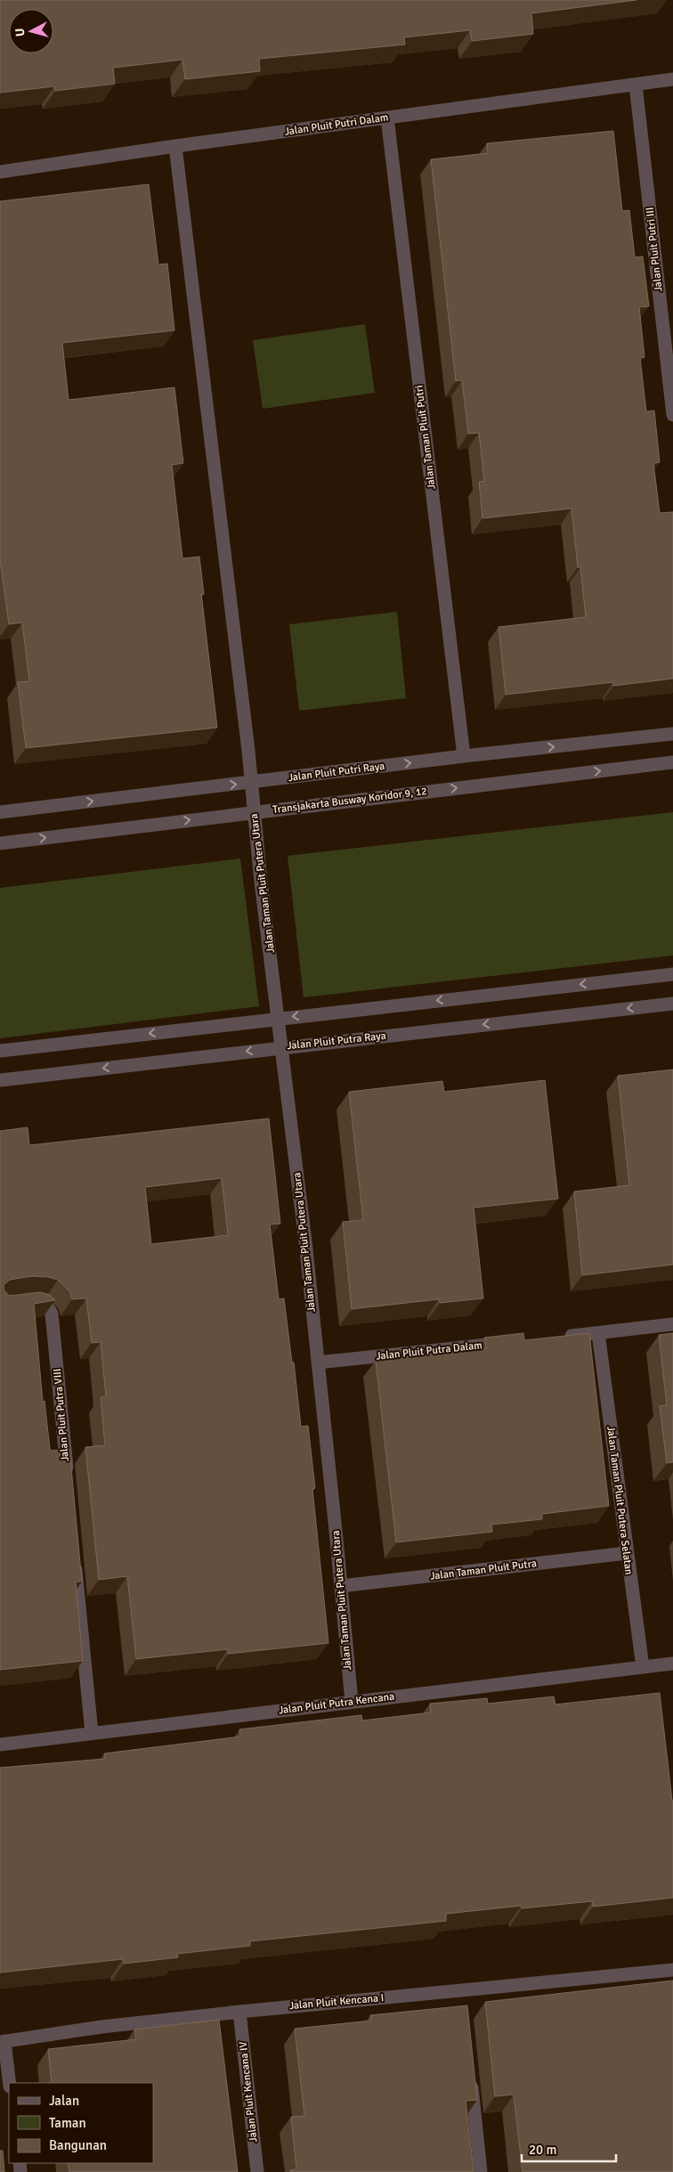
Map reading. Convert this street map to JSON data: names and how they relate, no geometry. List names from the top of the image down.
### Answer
{
  "streets": {
    "street": [
      "Jalan Pluit Putri Dalam",
      "Jalan Pluit Putri III",
      "Jalan Taman Pluit Putri",
      "Jalan Pluit Putri Raya",
      "Transjakarta Busway Koridor 9, 12",
      "Jalan Taman Pluit Putera Utara",
      "Jalan Pluit Putra Raya",
      "Jalan Pluit Putra Dalam",
      "Jalan Pluit Putra VIII",
      "Jalan Taman Pluit Putera Selatan",
      "Jalan Taman Pluit Putra",
      "Jalan Pluit Putra Kencana",
      "Jalan Pluit Kencana I",
      "Jalan Pluit Kencana IV"
    ]
  },
  "crossings": [
    ["Jalan Pluit Putri Dalam", "Jalan Pluit Putri III"],
    ["Jalan Pluit Putri Dalam", "Jalan Taman Pluit Putri"],
    ["Jalan Taman Pluit Putri", "Jalan Pluit Putri Raya"],
    ["Jalan Pluit Putri Raya", "Jalan Taman Pluit Putera Utara"],
    ["Transjakarta Busway Koridor 9, 12", "Jalan Taman Pluit Putera Utara"],
    ["Jalan Taman Pluit Putera Utara", "Jalan Pluit Putra Raya"],
    ["Jalan Taman Pluit Putera Utara", "Jalan Pluit Putra Dalam"],
    ["Jalan Taman Pluit Putera Utara", "Jalan Taman Pluit Putra"],
    ["Jalan Taman Pluit Putera Utara", "Jalan Pluit Putra Kencana"],
    ["Jalan Taman Pluit Putera Selatan", "Jalan Taman Pluit Putra"],
    ["Jalan Taman Pluit Putera Selatan", "Jalan Pluit Putra Kencana"],
    ["Jalan Pluit Kencana I", "Jalan Pluit Kencana IV"]
  ],
  "one_way": ["Jalan Pluit Putri Raya", "Transjakarta Busway Koridor 9, 12"],
  "legend": ["Jalan", "Taman", "Bangunan"],
  "scale_bar": "20 m",
  "north": "left"
}
